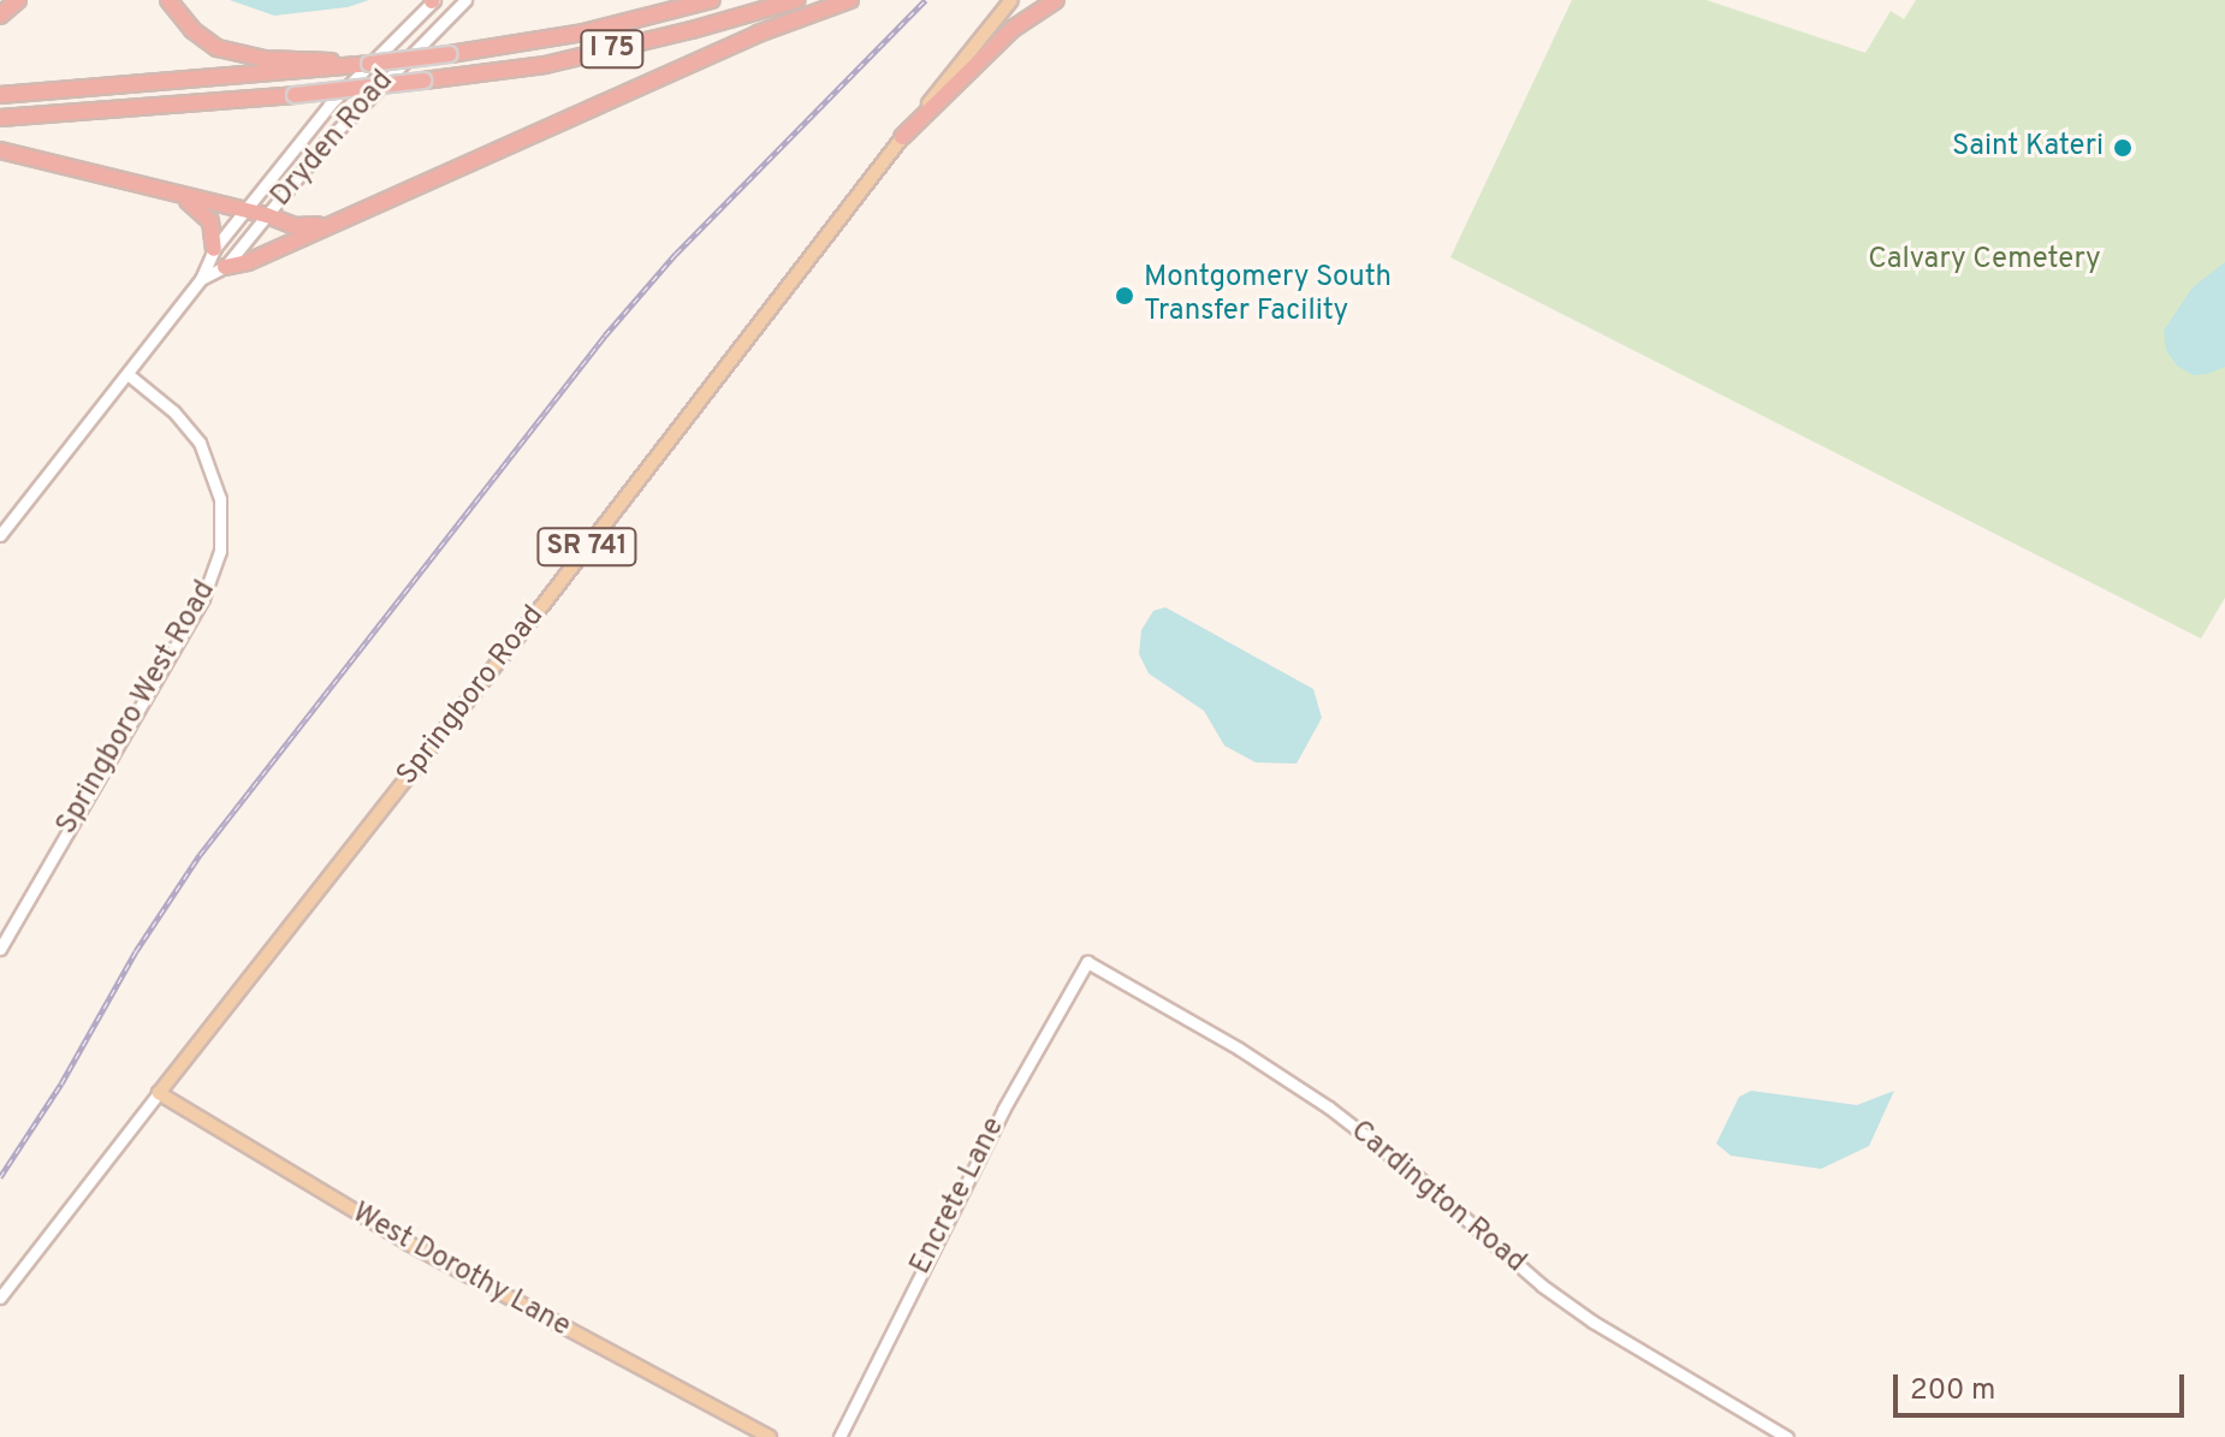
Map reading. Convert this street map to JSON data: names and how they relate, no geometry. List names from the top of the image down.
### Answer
{
  "streets": {
    "highway": ["I 75"],
    "main road": ["SR 741", "Springboro Road", "West Dorothy Lane"],
    "street": [
      "Dryden Road",
      "Springboro West Road",
      "Encrete Lane",
      "Cardington Road"
    ]
  },
  "crossings": [
    ["Dryden Road", "Springboro West Road"],
    ["Springboro Road", "West Dorothy Lane"],
    ["Encrete Lane", "Cardington Road"]
  ],
  "parks": ["Calvary Cemetery"],
  "places": ["Saint Kateri", "Montgomery South Transfer Facility"],
  "scale_bar": "200 m"
}
